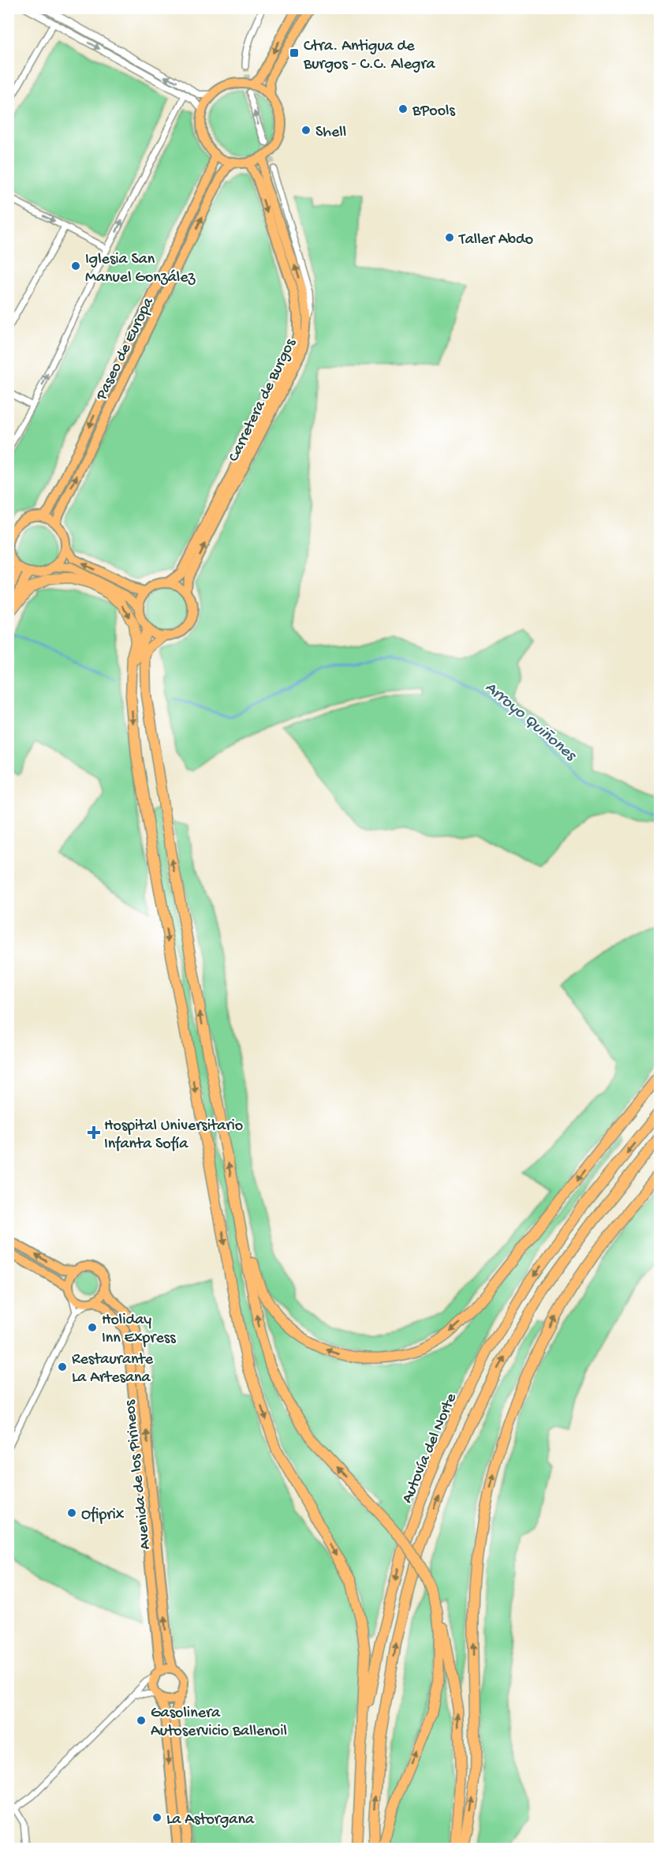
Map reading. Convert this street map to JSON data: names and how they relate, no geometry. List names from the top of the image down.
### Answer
{
  "streets": {
    "highway": ["Autovía del Norte"],
    "main road": ["Paseo de Europa", "Carretera de Burgos", "Avenida de los Pirineos"]
  },
  "crossings": [
    ["Paseo de Europa", "Carretera de Burgos"]
  ],
  "water": ["Arroyo Quiñones"],
  "places": {
    "transit": ["Ctra. Antigua de Burgos - C.C. Alegra"],
    "other": [
      "BPools",
      "Shell",
      "Taller Abdo",
      "Iglesia San Manuel González",
      "Holiday Inn Express",
      "Restaurante La Artesana",
      "Ofiprix",
      "Gasolinera Autoservicio Ballenoil",
      "La Astorgana"
    ],
    "health": ["Hospital Universitario Infanta Sofía"]
  }
}
